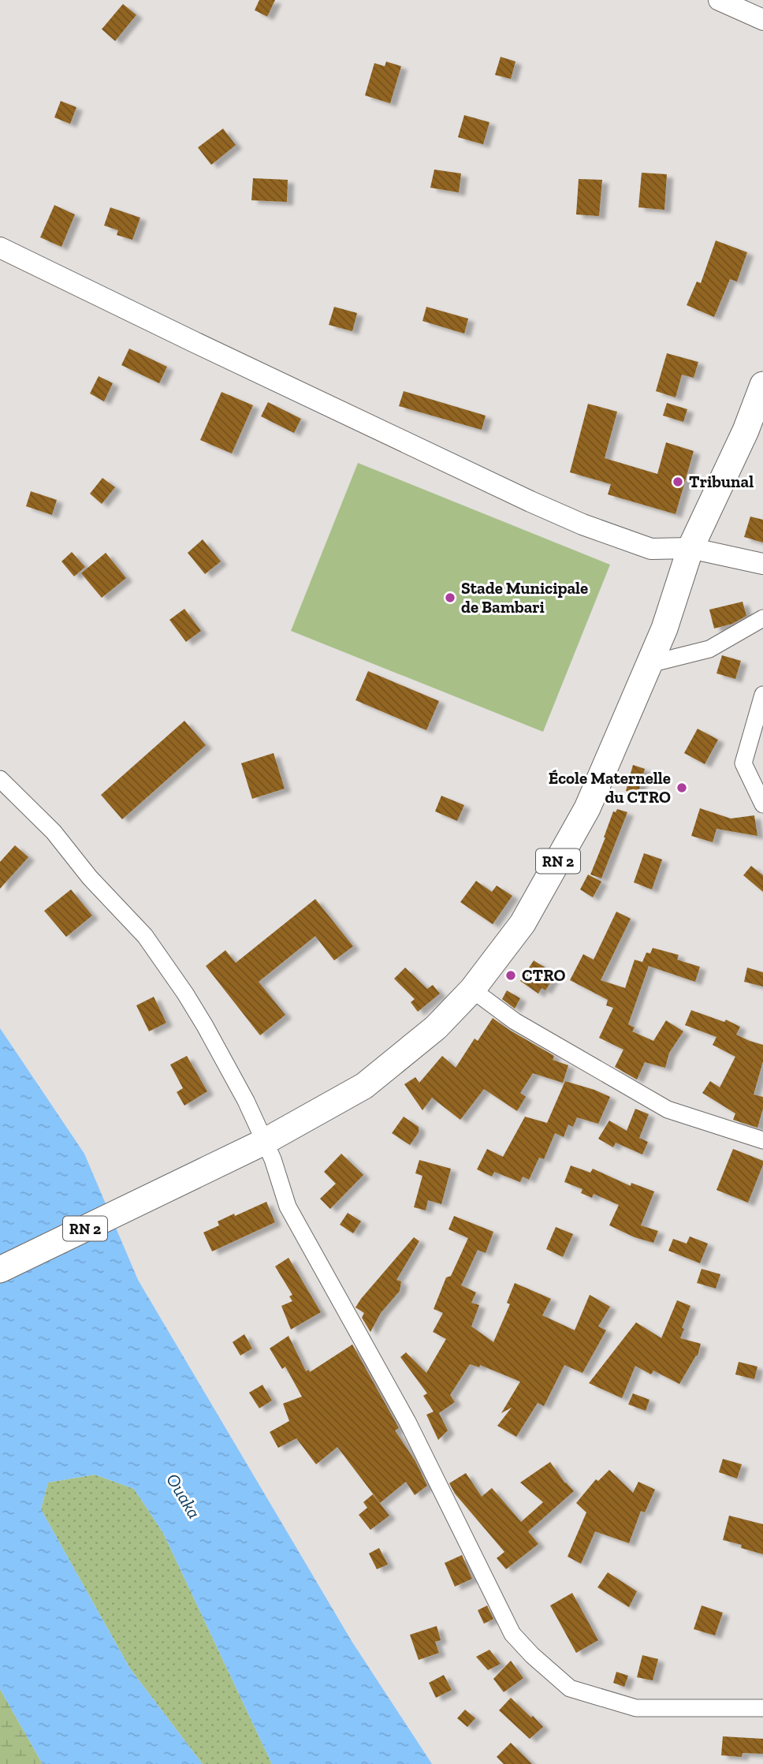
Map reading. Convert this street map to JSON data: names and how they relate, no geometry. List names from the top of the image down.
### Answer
{
  "streets": {
    "main road": ["RN 2"]
  },
  "water": ["Ouaka"],
  "places": [
    "Tribunal",
    "Stade Municipale de Bambari",
    "École Maternelle du CTRO",
    "CTRO"
  ]
}
